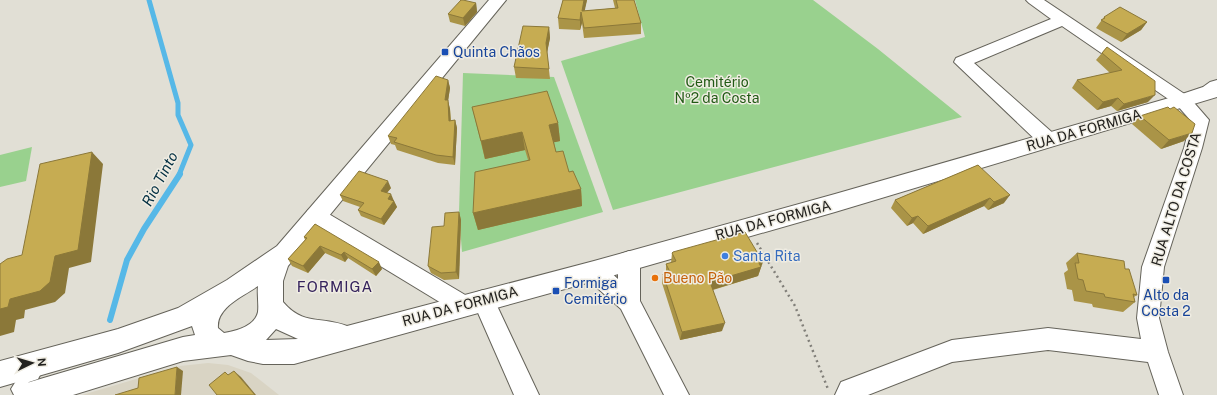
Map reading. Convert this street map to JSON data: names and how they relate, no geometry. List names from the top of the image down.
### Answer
{
  "streets": {
    "street": ["RUA DA FORMIGA", "RUA ALTO DA COSTA"]
  },
  "crossings": [
    ["RUA DA FORMIGA", "RUA ALTO DA COSTA"]
  ],
  "districts": ["FORMIGA"],
  "water": ["Rio Tinto"],
  "parks": ["Cemitério Nº2 da Costa"],
  "places": {
    "transit": ["Quinta Chãos", "Alto da Costa 2", "Formiga Cemitério"],
    "other": ["Santa Rita", "Bueno Pão"]
  },
  "north": "right"
}
